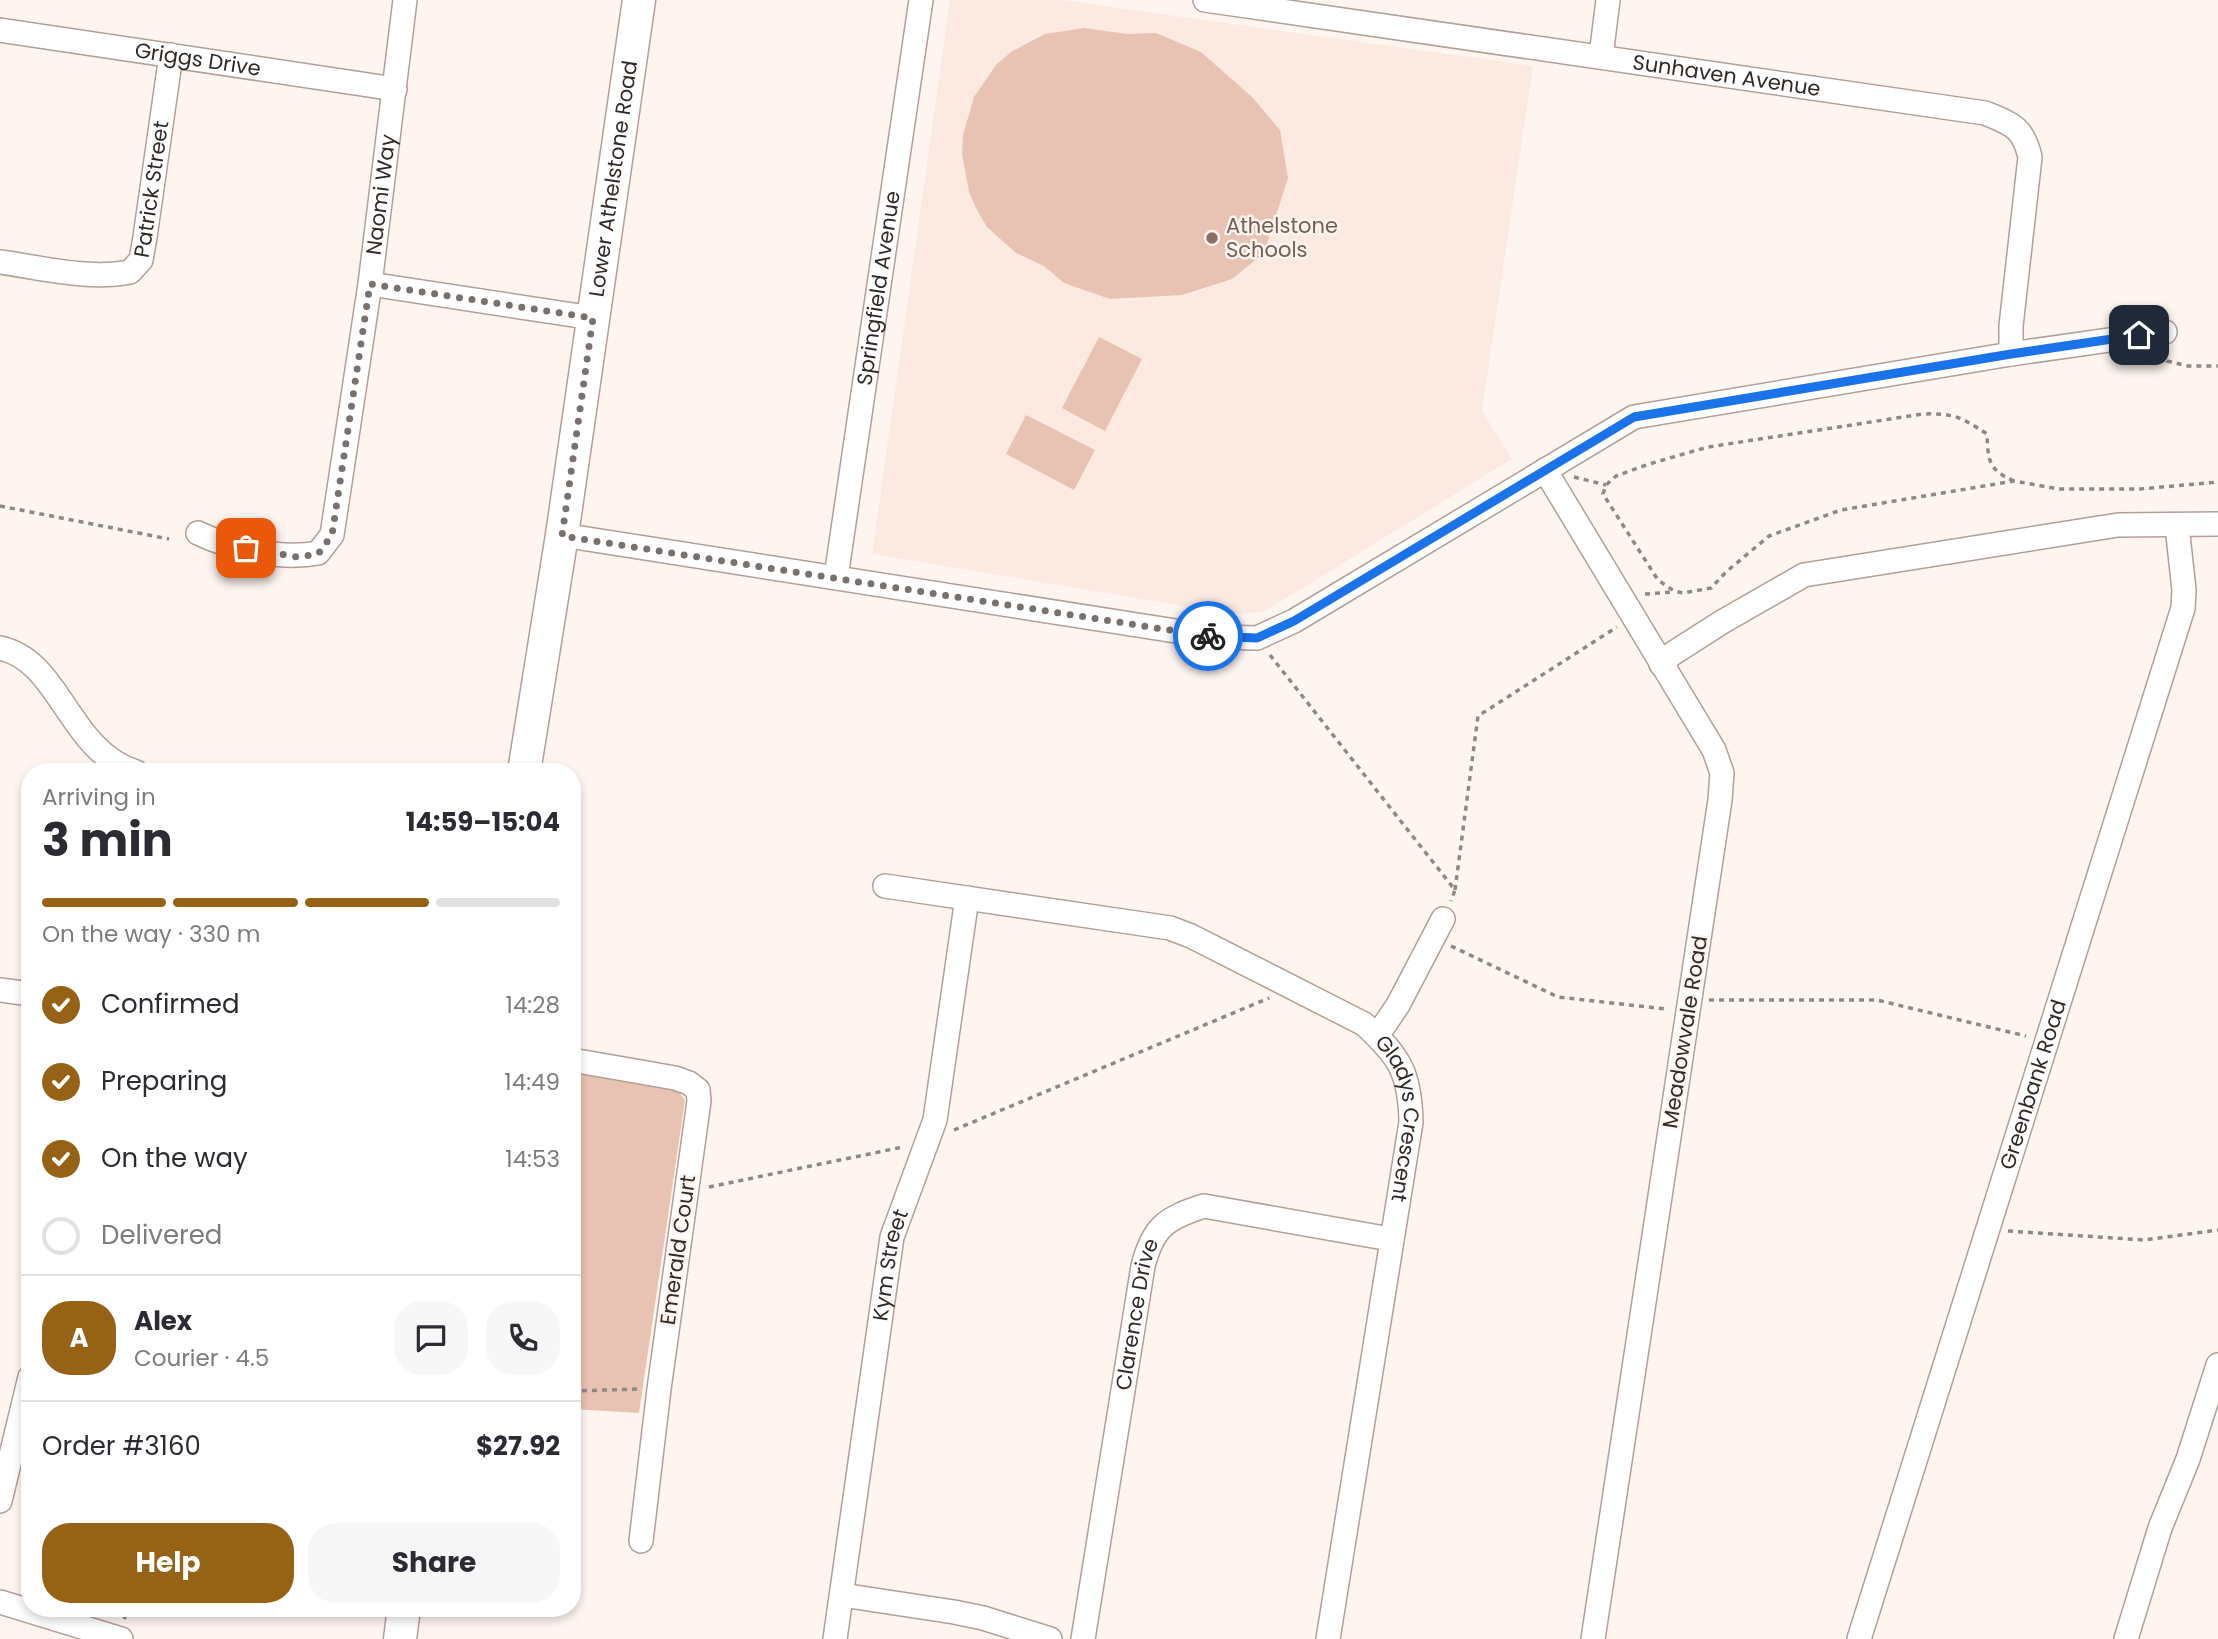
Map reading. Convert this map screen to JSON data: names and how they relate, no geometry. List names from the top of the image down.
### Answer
{
  "streets": {
    "street": [
      "Griggs Drive",
      "Sunhaven Avenue",
      "Lower Athelstone Road",
      "Patrick Street",
      "Naomi Way",
      "Springfield Avenue",
      "Meadowvale Road",
      "Greenbank Road",
      "Gladys Crescent",
      "Emerald Court",
      "Kym Street",
      "Clarence Drive"
    ]
  },
  "crossings": [
    ["Griggs Drive", "Patrick Street"],
    ["Griggs Drive", "Naomi Way"],
    ["Gladys Crescent", "Kym Street"],
    ["Gladys Crescent", "Clarence Drive"]
  ],
  "places": ["Athelstone Schools"],
  "page": {
    "heading": ["3 min", "Arriving in", "14:59–15:04"],
    "panel": [
      "Alex",
      "Courier · 4.5",
      "Order #3160",
      "$27.92"
    ],
    "bar": "On the way · 330 m",
    "list": [
      ["Confirmed", "14:28"],
      ["Preparing", "14:49"],
      ["On the way", "14:53"],
      "Delivered"
    ],
    "round": "A",
    "buttons": ["Help", "Share"]
  }
}
